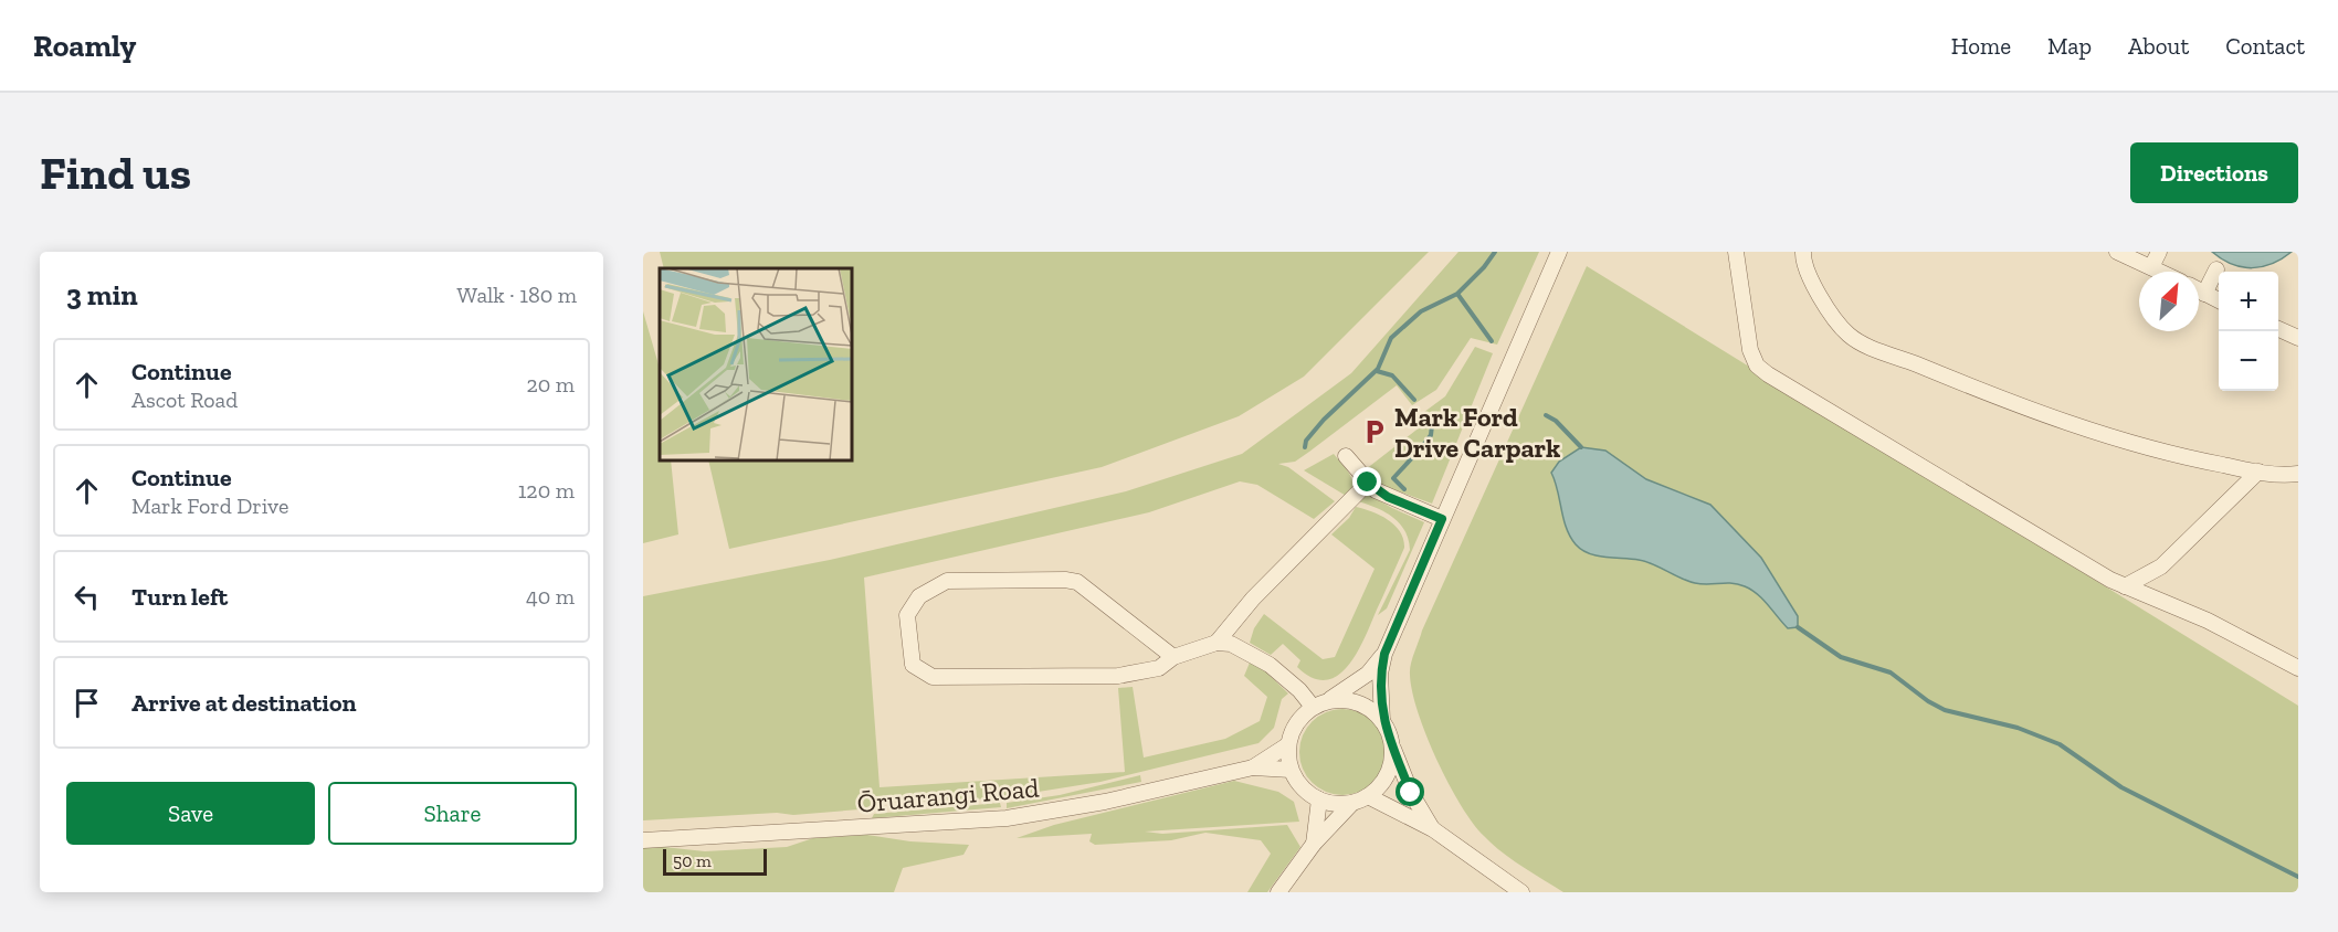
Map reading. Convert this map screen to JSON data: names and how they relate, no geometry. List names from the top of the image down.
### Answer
{
  "streets": {
    "street": ["Ōruarangi Road"]
  },
  "places": {
    "parking": ["Mark Ford Drive Carpark"]
  },
  "scale_bar": "50 m",
  "north": "top right",
  "page": {
    "header": "Roamly",
    "nav": [
      "Home",
      "Map",
      "About",
      "Contact"
    ],
    "buttons": [
      "Directions",
      ["Save", "Share"]
    ],
    "title": "Find us",
    "heading": ["3 min", "Walk · 180 m"],
    "map_buttons": ["+", "−"],
    "list": [
      ["Continue", "Ascot Road", "20 m"],
      ["Continue", "Mark Ford Drive", "120 m"],
      ["Turn left", "40 m"],
      "Arrive at destination"
    ],
    "scale": "50 m"
  }
}
